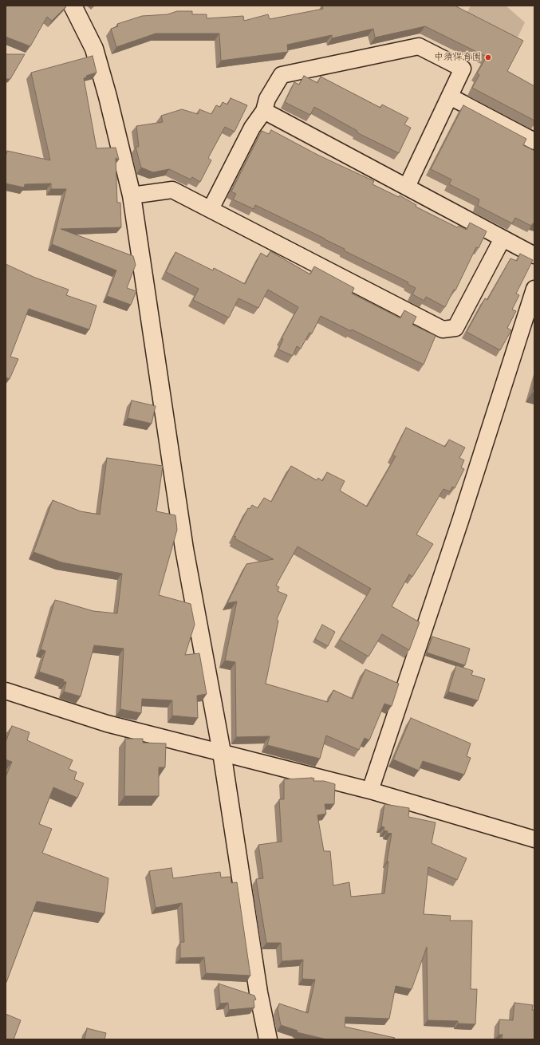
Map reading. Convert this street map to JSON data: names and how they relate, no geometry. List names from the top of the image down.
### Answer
{
  "places": ["中須保育園"]
}
